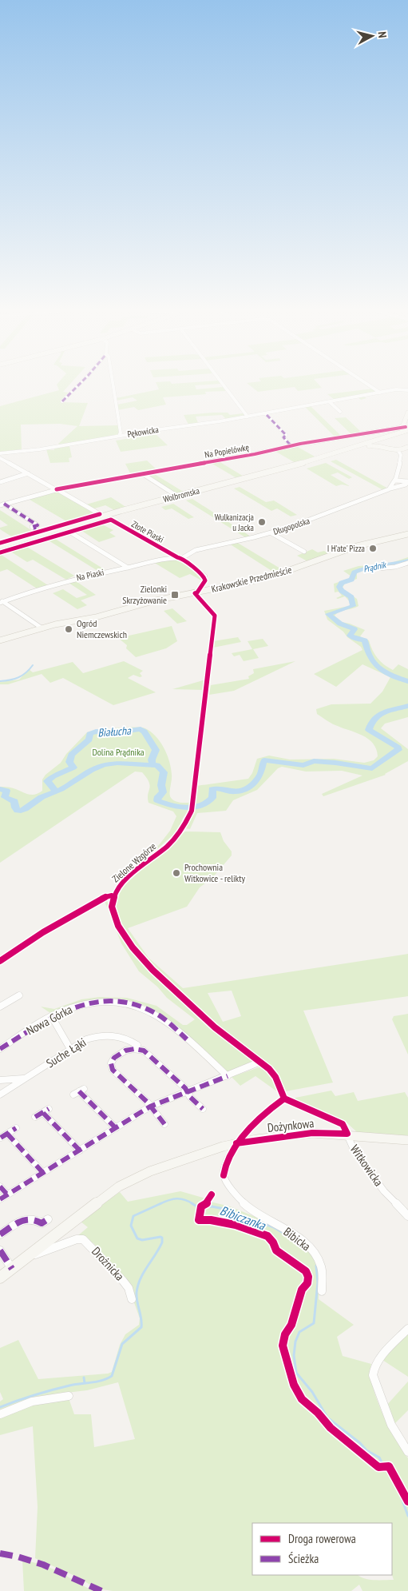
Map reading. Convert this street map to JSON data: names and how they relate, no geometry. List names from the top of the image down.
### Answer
{
  "streets": {
    "main road": [
      "Na Popielówkę",
      "Wolbromska",
      "Krakowskie Przedmieście",
      "Dożynkowa"
    ],
    "street": [
      "Pękowicka",
      "Długopolska",
      "Złote Piaski",
      "Na Piaski",
      "Zielone Wzgórze",
      "Nowa Górka",
      "Suche Łąki",
      "Witkowicka",
      "Bibicka",
      "Drożnicka"
    ]
  },
  "crossings": [
    ["Długopolska", "Na Piaski"],
    ["Złote Piaski", "Na Piaski"],
    ["Krakowskie Przedmieście", "Zielone Wzgórze"],
    ["Zielone Wzgórze", "Witkowicka"],
    ["Dożynkowa", "Witkowicka"],
    ["Dożynkowa", "Bibicka"],
    ["Dożynkowa", "Drożnicka"]
  ],
  "water": ["Prądnik", "Białucha", "Bibiczanka"],
  "parks": ["Dolina Prądnika"],
  "places": {
    "other": [
      "Wulkanizacja u Jacka",
      "I H'ate' Pizza",
      "Ogród Niemczewskich",
      "Prochownia Witkowice - relikty"
    ],
    "transit": ["Zielonki Skrzyżowanie"]
  },
  "legend": ["Droga rowerowa", "Ścieżka"],
  "north": "right"
}
